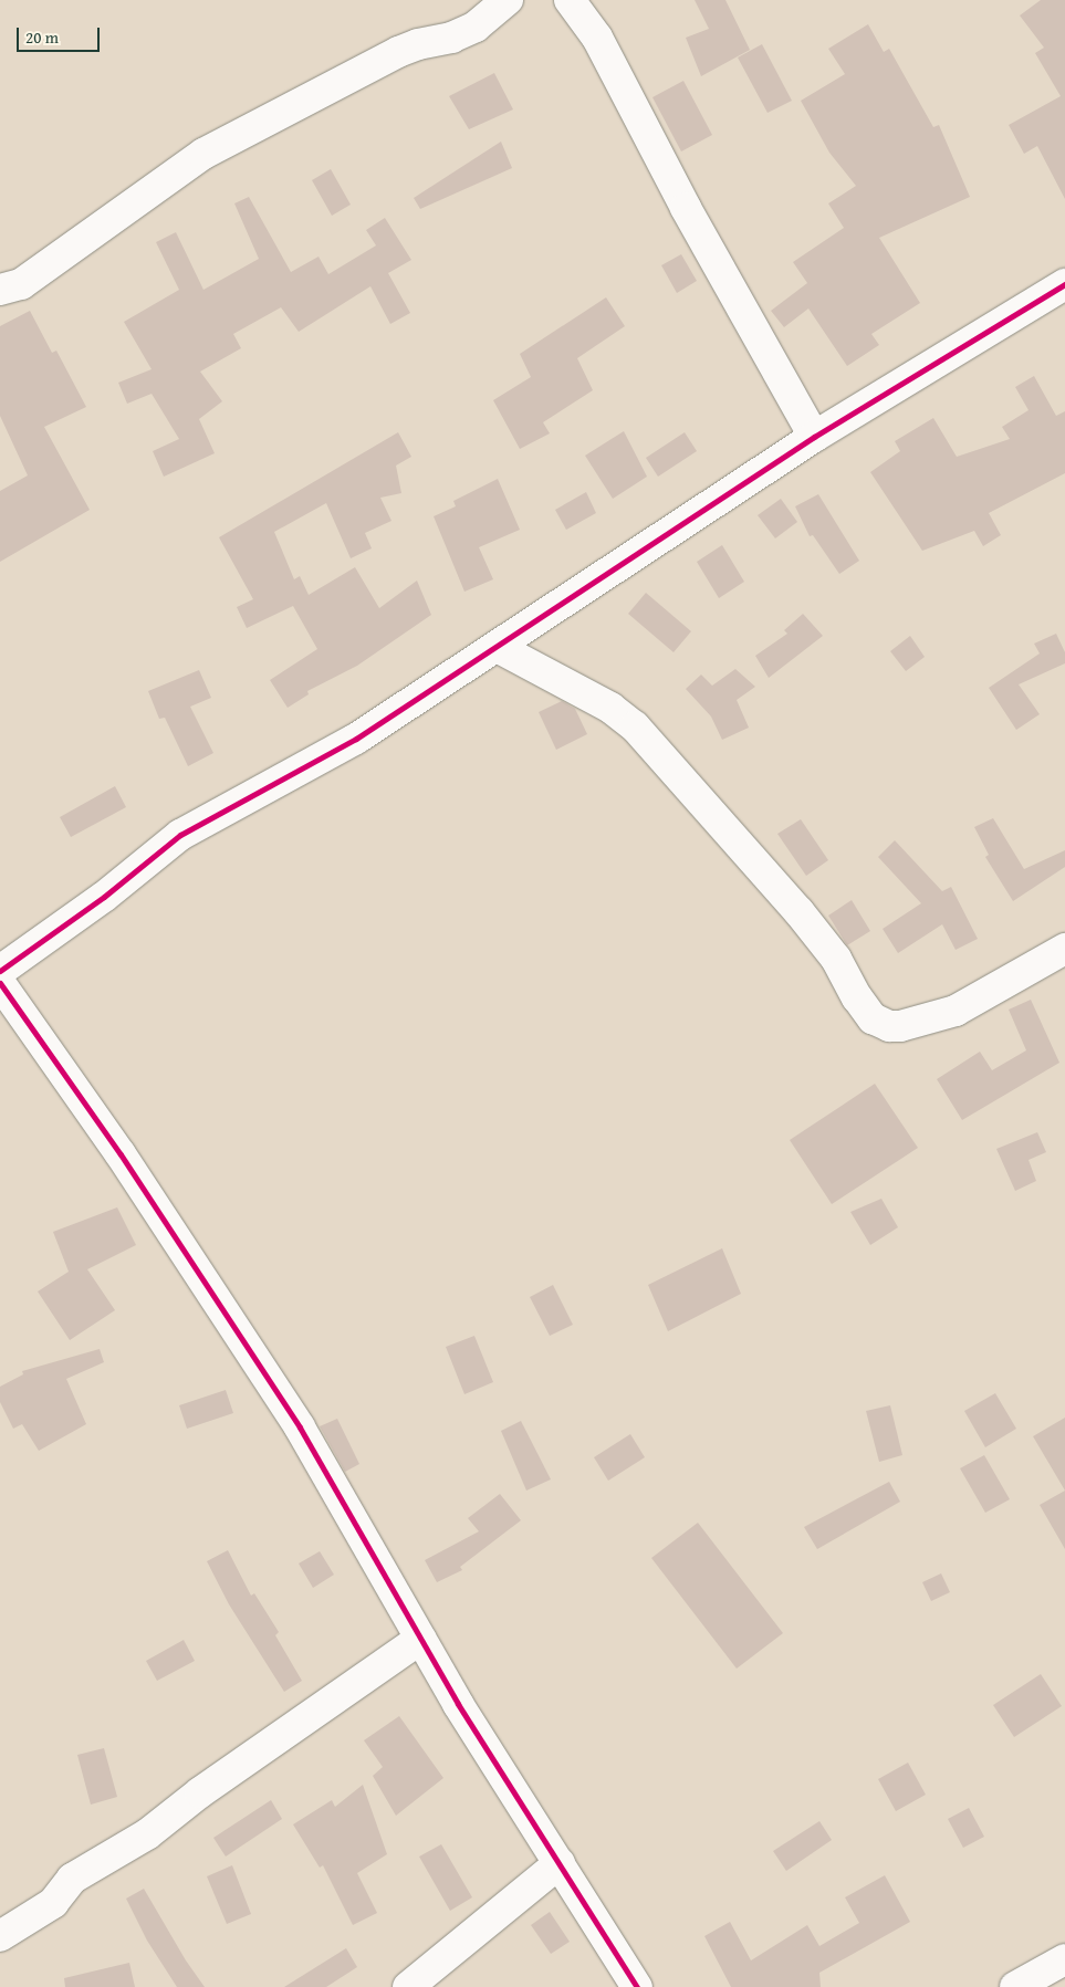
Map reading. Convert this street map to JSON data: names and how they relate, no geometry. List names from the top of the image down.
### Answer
{
  "scale_bar": "20 m"
}
